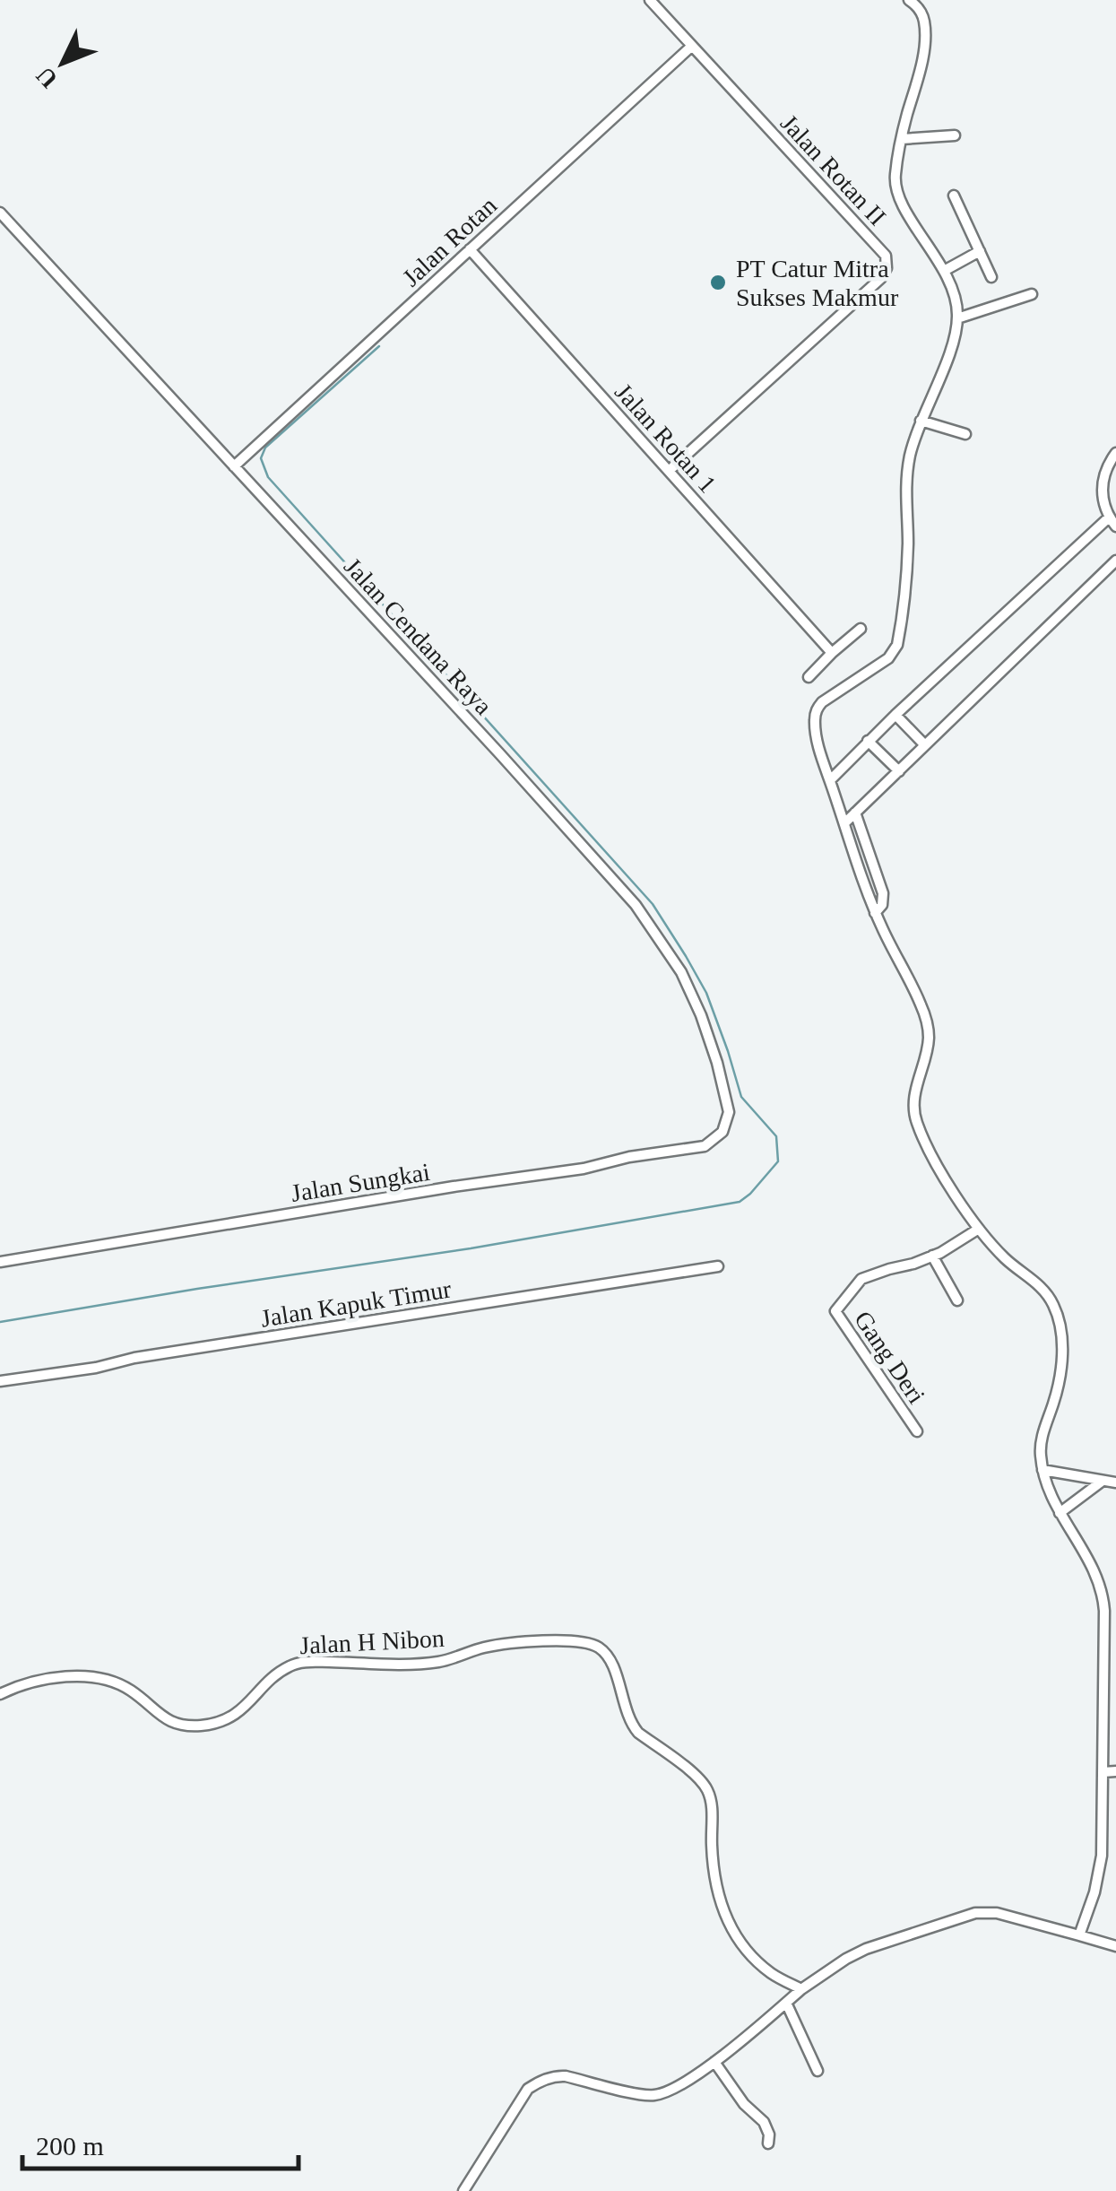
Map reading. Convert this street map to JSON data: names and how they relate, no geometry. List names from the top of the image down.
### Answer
{
  "streets": {
    "street": [
      "Jalan Rotan II",
      "Jalan Rotan",
      "Jalan Rotan 1",
      "Jalan Cendana Raya",
      "Jalan Sungkai",
      "Jalan Kapuk Timur",
      "Gang Deri",
      "Jalan H Nibon"
    ]
  },
  "crossings": [
    ["Jalan Rotan II", "Jalan Rotan"],
    ["Jalan Rotan II", "Jalan Rotan 1"],
    ["Jalan Rotan", "Jalan Rotan 1"],
    ["Jalan Rotan", "Jalan Cendana Raya"],
    ["Jalan Cendana Raya", "Jalan Sungkai"]
  ],
  "places": ["PT Catur Mitra Sukses Makmur"],
  "scale_bar": "200 m",
  "north": "bottom left"
}
